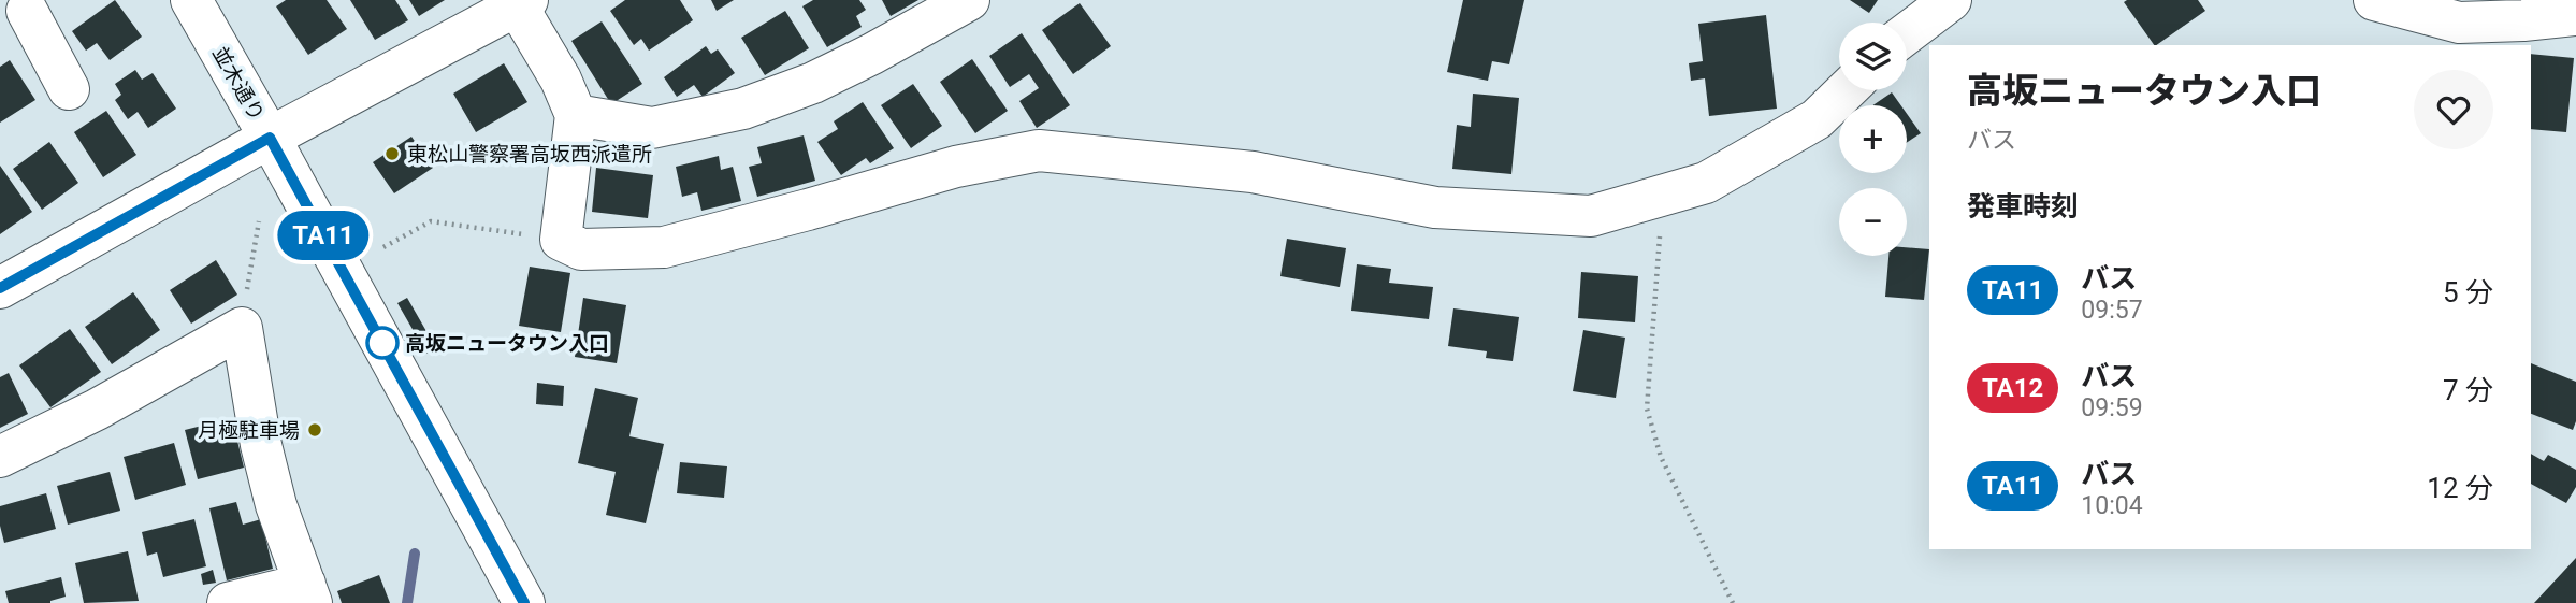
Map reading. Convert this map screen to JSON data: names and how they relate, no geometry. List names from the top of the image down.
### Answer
{
  "streets": {
    "street": ["並木通り"]
  },
  "places": ["東松山警察署高坂西派遣所", "高坂ニュータウン入口", "月極駐車場"],
  "lines": ["bus line TA11"],
  "page": {
    "on_map": "TA11",
    "map_buttons": ["+", "−"],
    "heading": [
      ["高坂ニュータウン入口", "バス"],
      "発車時刻"
    ],
    "list": [
      {
        "mark": "TA11",
        "name": "バス",
        "note": "09:57",
        "value": "5 分"
      },
      {
        "mark": "TA12",
        "name": "バス",
        "note": "09:59",
        "value": "7 分"
      },
      {
        "mark": "TA11",
        "name": "バス",
        "note": "10:04",
        "value": "12 分"
      }
    ]
  }
}
